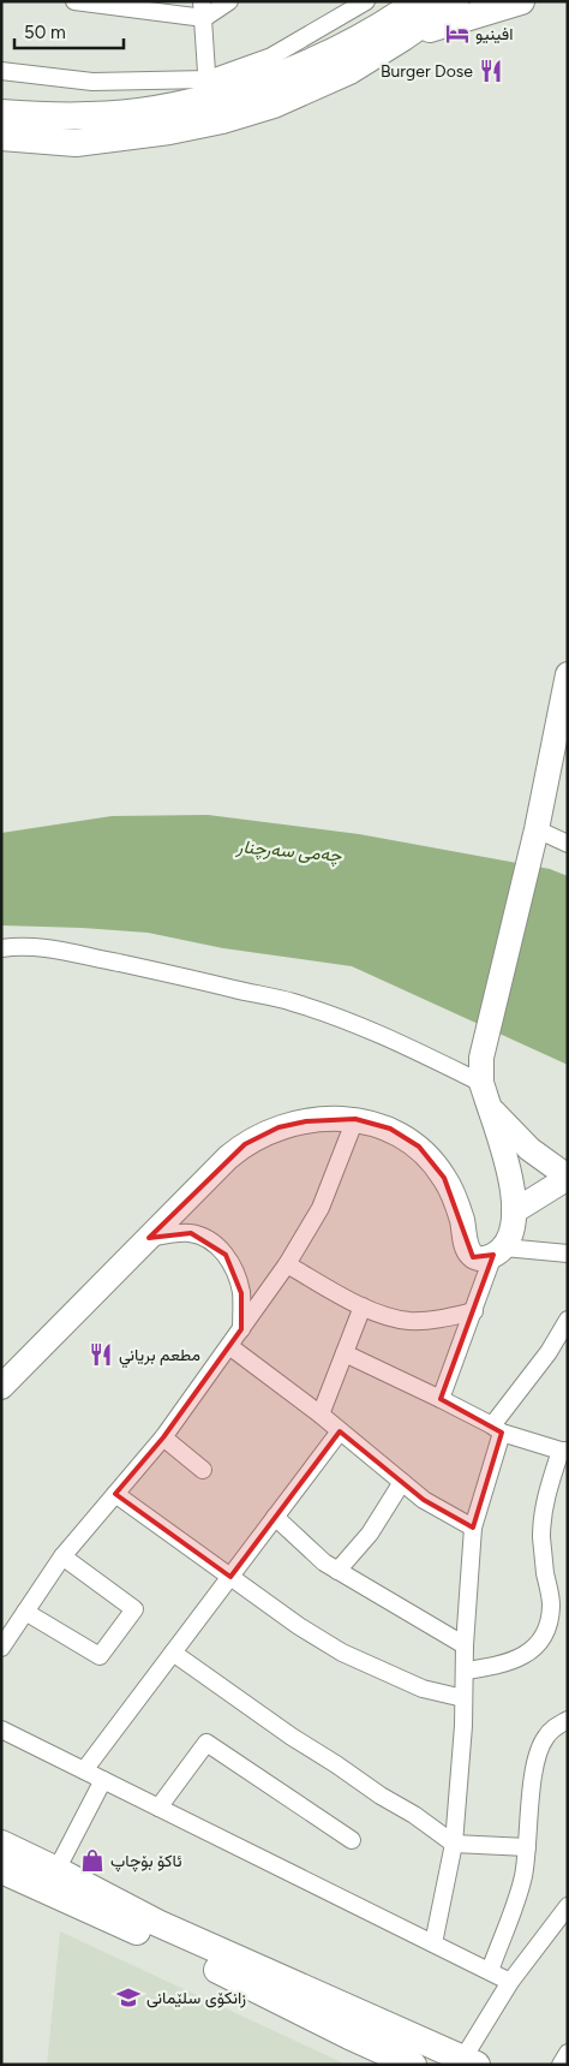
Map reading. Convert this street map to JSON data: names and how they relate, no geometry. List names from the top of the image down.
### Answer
{
  "water": ["چەمی سەرچنار"],
  "places": {
    "hotel": ["افينيو"],
    "restaurant": ["Burger Dose", "مطعم برياني"],
    "shop": ["ئاکۆ بۆچاپ"],
    "school or university": ["زانکۆی سلێمانی"]
  },
  "scale_bar": "50 m"
}
